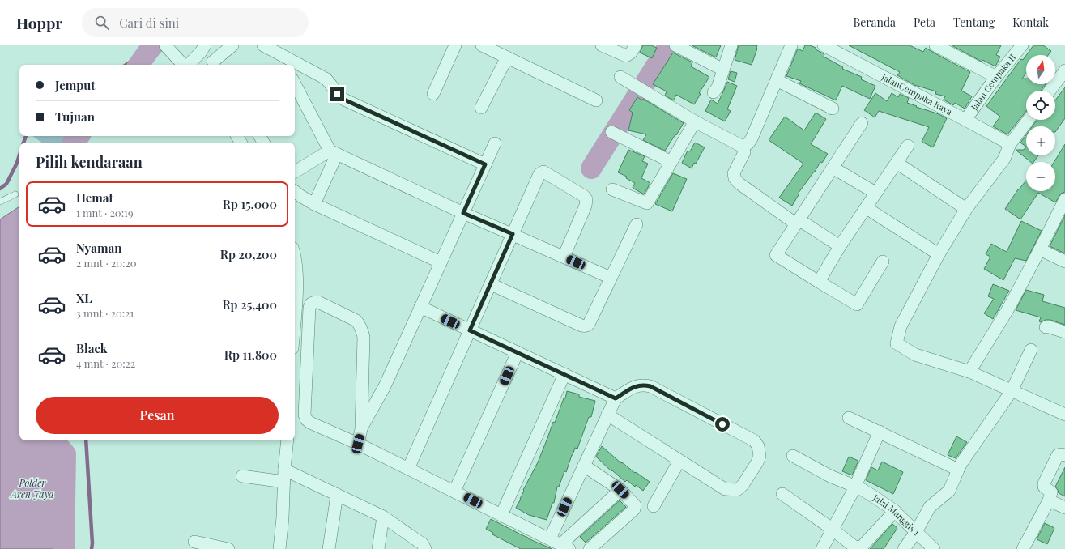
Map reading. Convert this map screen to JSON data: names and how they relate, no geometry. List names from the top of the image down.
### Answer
{
  "streets": {
    "street": ["Jalan Cempaka II", "JalanCempaka Raya", "Jalal Manggis 1"]
  },
  "crossings": [
    ["Jalan Cempaka II", "JalanCempaka Raya"]
  ],
  "water": ["Polder Aren Jaya"],
  "north": "top",
  "page": {
    "header": "Hoppr",
    "search": "Cari di sini",
    "nav": [
      "Beranda",
      "Peta",
      "Tentang",
      "Kontak"
    ],
    "map_buttons": ["+", "−"],
    "banner": ["Jemput", "Tujuan"],
    "heading": "Pilih kendaraan",
    "list": [
      {
        "name": "Hemat",
        "note": "1 mnt · 20:19",
        "value": "Rp 15,000"
      },
      {
        "name": "Nyaman",
        "note": "2 mnt · 20:20",
        "value": "Rp 20,200"
      },
      {
        "name": "XL",
        "note": "3 mnt · 20:21",
        "value": "Rp 25,400"
      },
      {
        "name": "Black",
        "note": "4 mnt · 20:22",
        "value": "Rp 11,800"
      }
    ],
    "buttons": "Pesan"
  }
}
